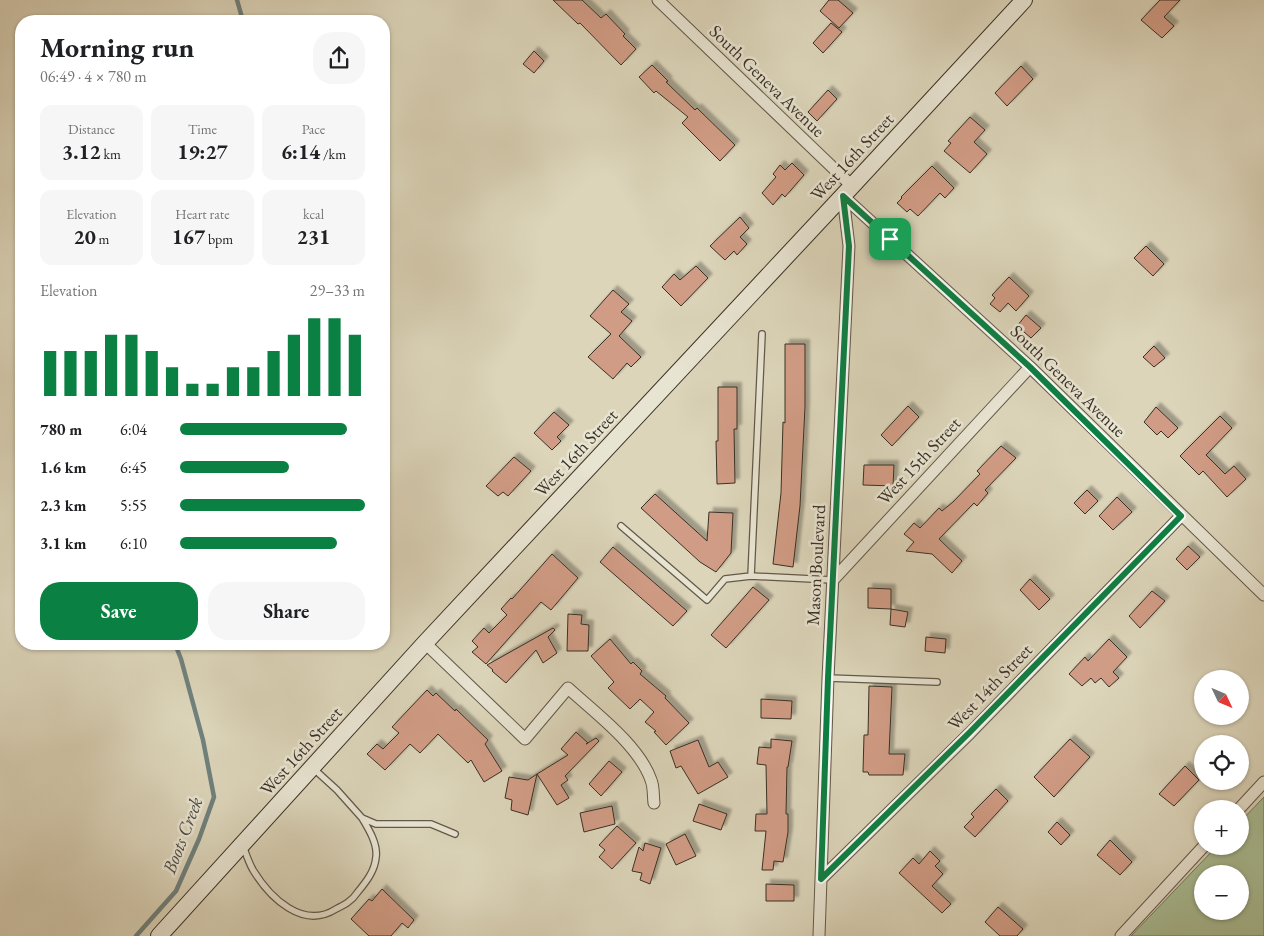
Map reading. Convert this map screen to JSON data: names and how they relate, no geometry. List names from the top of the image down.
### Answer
{
  "streets": {
    "street": [
      "South Geneva Avenue",
      "West 16th Street",
      "West 15th Street",
      "Mason Boulevard",
      "West 14th Street"
    ]
  },
  "crossings": [
    ["South Geneva Avenue", "West 16th Street"],
    ["South Geneva Avenue", "West 15th Street"],
    ["South Geneva Avenue", "Mason Boulevard"],
    ["South Geneva Avenue", "West 14th Street"],
    ["West 16th Street", "Mason Boulevard"],
    ["West 15th Street", "Mason Boulevard"],
    ["Mason Boulevard", "West 14th Street"]
  ],
  "water": ["Boots Creek"],
  "north": "bottom right",
  "page": {
    "heading": ["Morning run", "06:49 · 4 × 780 m"],
    "stats": [
      ["Distance", "3.12 km"],
      ["Time", "19:27"],
      ["Pace", "6:14 /km"],
      ["Elevation", "20 m"],
      ["Heart rate", "167 bpm"],
      ["kcal", "231"]
    ],
    "chart": ["Elevation", "29–33 m"],
    "list": [
      {
        "name": "780 m",
        "note": "6:04"
      },
      {
        "name": "1.6 km",
        "note": "6:45"
      },
      {
        "name": "2.3 km",
        "note": "5:55"
      },
      {
        "name": "3.1 km",
        "note": "6:10"
      }
    ],
    "buttons": ["Save", "Share"],
    "map_buttons": ["+", "−"]
  }
}
